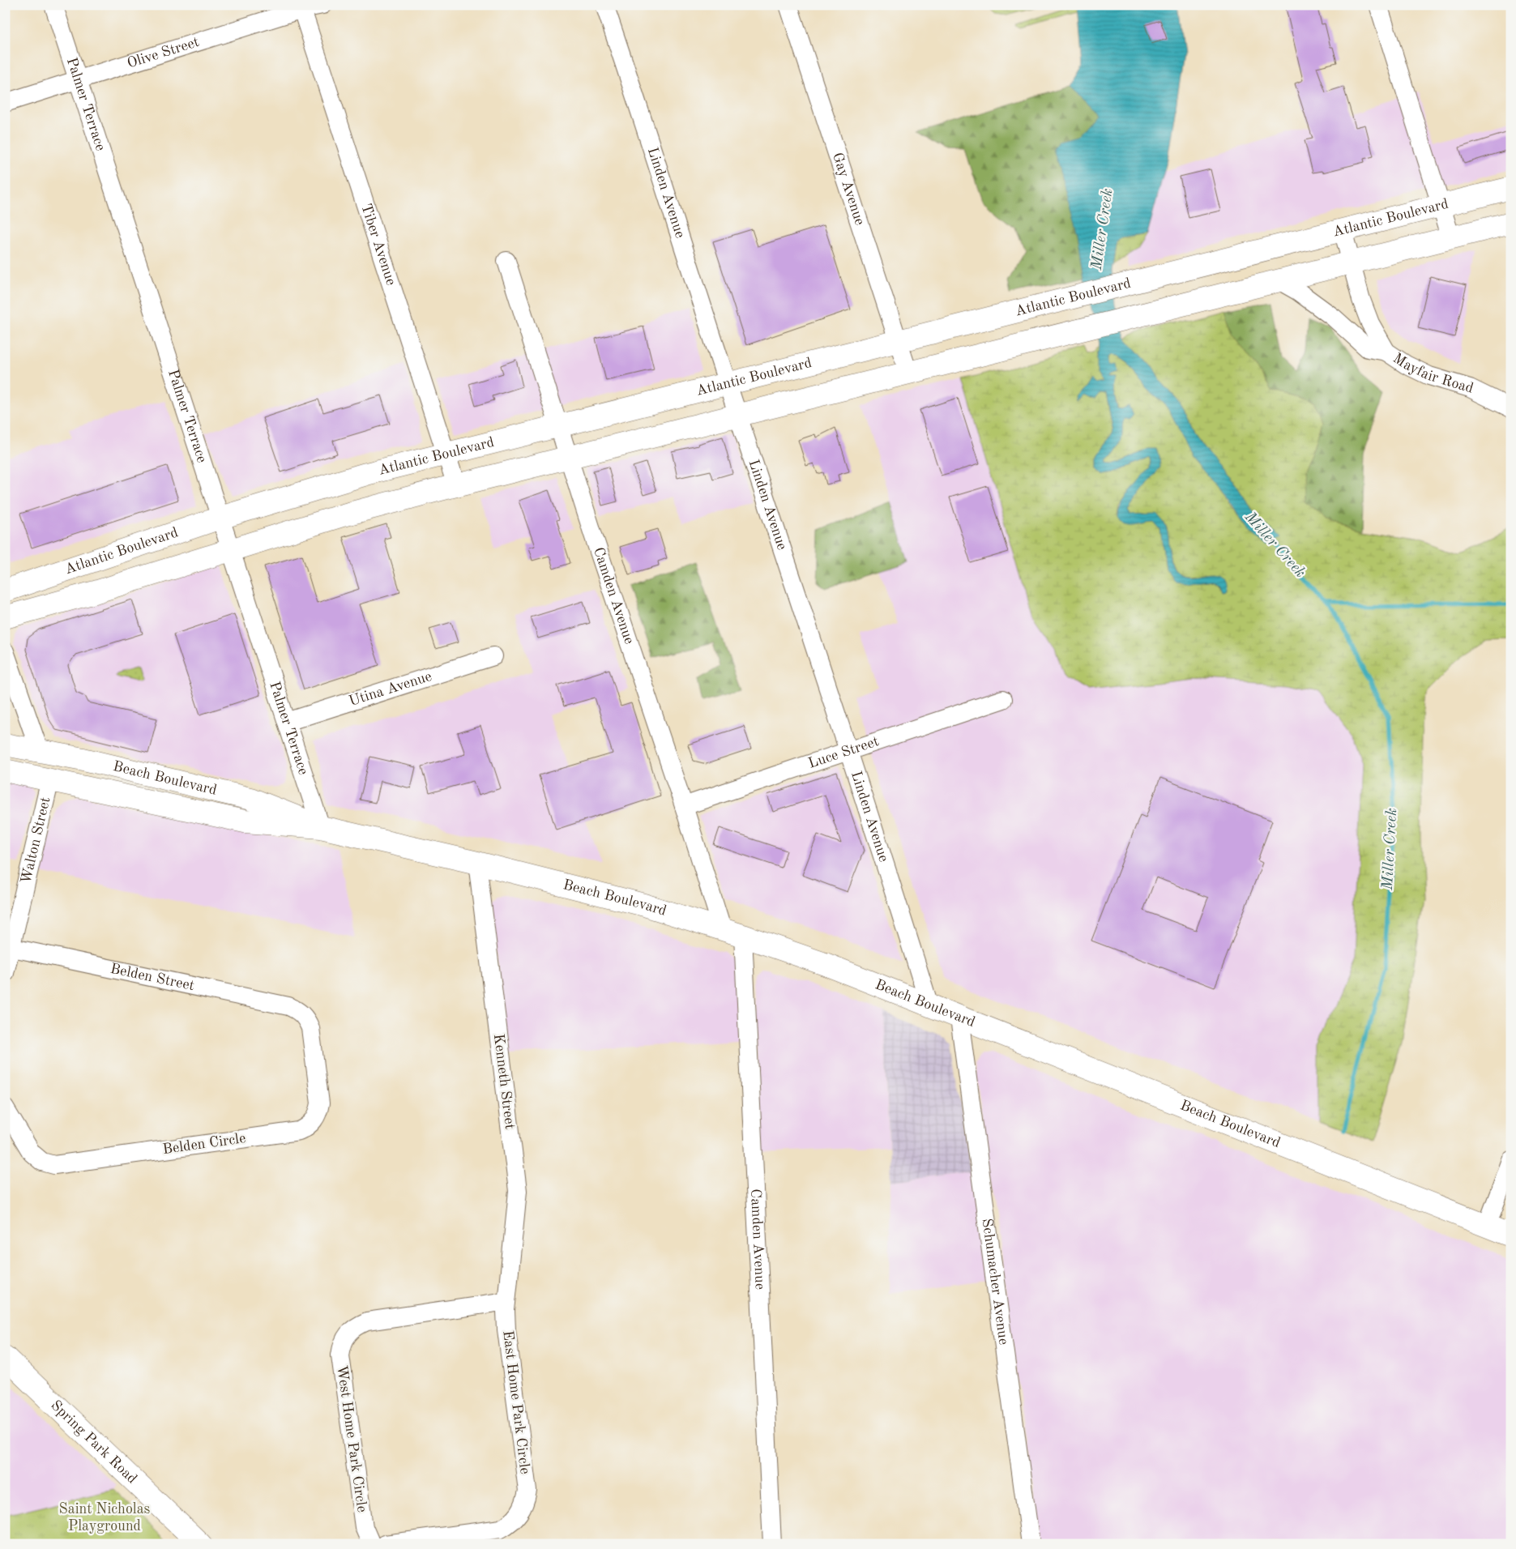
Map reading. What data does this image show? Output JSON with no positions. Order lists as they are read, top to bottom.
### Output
{
  "streets": {
    "main road": ["Atlantic Boulevard", "Beach Boulevard", "Spring Park Road"],
    "street": [
      "Olive Street",
      "Palmer Terrace",
      "Gay Avenue",
      "Linden Avenue",
      "Tiber Avenue",
      "Mayfair Road",
      "Camden Avenue",
      "Utina Avenue",
      "Luce Street",
      "Walton Street",
      "Belden Street",
      "Kenneth Street",
      "Belden Circle",
      "Schumacher Avenue",
      "East Home Park Circle",
      "West Home Park Circle"
    ]
  },
  "crossings": [
    ["Olive Street", "Palmer Terrace"],
    ["Olive Street", "Tiber Avenue"],
    ["Palmer Terrace", "Atlantic Boulevard"],
    ["Palmer Terrace", "Utina Avenue"],
    ["Palmer Terrace", "Beach Boulevard"],
    ["Gay Avenue", "Atlantic Boulevard"],
    ["Linden Avenue", "Atlantic Boulevard"],
    ["Linden Avenue", "Luce Street"],
    ["Linden Avenue", "Beach Boulevard"],
    ["Atlantic Boulevard", "Tiber Avenue"],
    ["Atlantic Boulevard", "Mayfair Road"],
    ["Atlantic Boulevard", "Camden Avenue"],
    ["Camden Avenue", "Luce Street"],
    ["Camden Avenue", "Beach Boulevard"],
    ["Beach Boulevard", "Walton Street"],
    ["Beach Boulevard", "Kenneth Street"],
    ["Beach Boulevard", "Schumacher Avenue"],
    ["Walton Street", "Belden Street"],
    ["Belden Street", "Belden Circle"],
    ["Kenneth Street", "East Home Park Circle"],
    ["Kenneth Street", "West Home Park Circle"],
    ["East Home Park Circle", "West Home Park Circle"]
  ],
  "water": ["Miller Creek"],
  "parks": ["Saint Nicholas Playground"]
}
